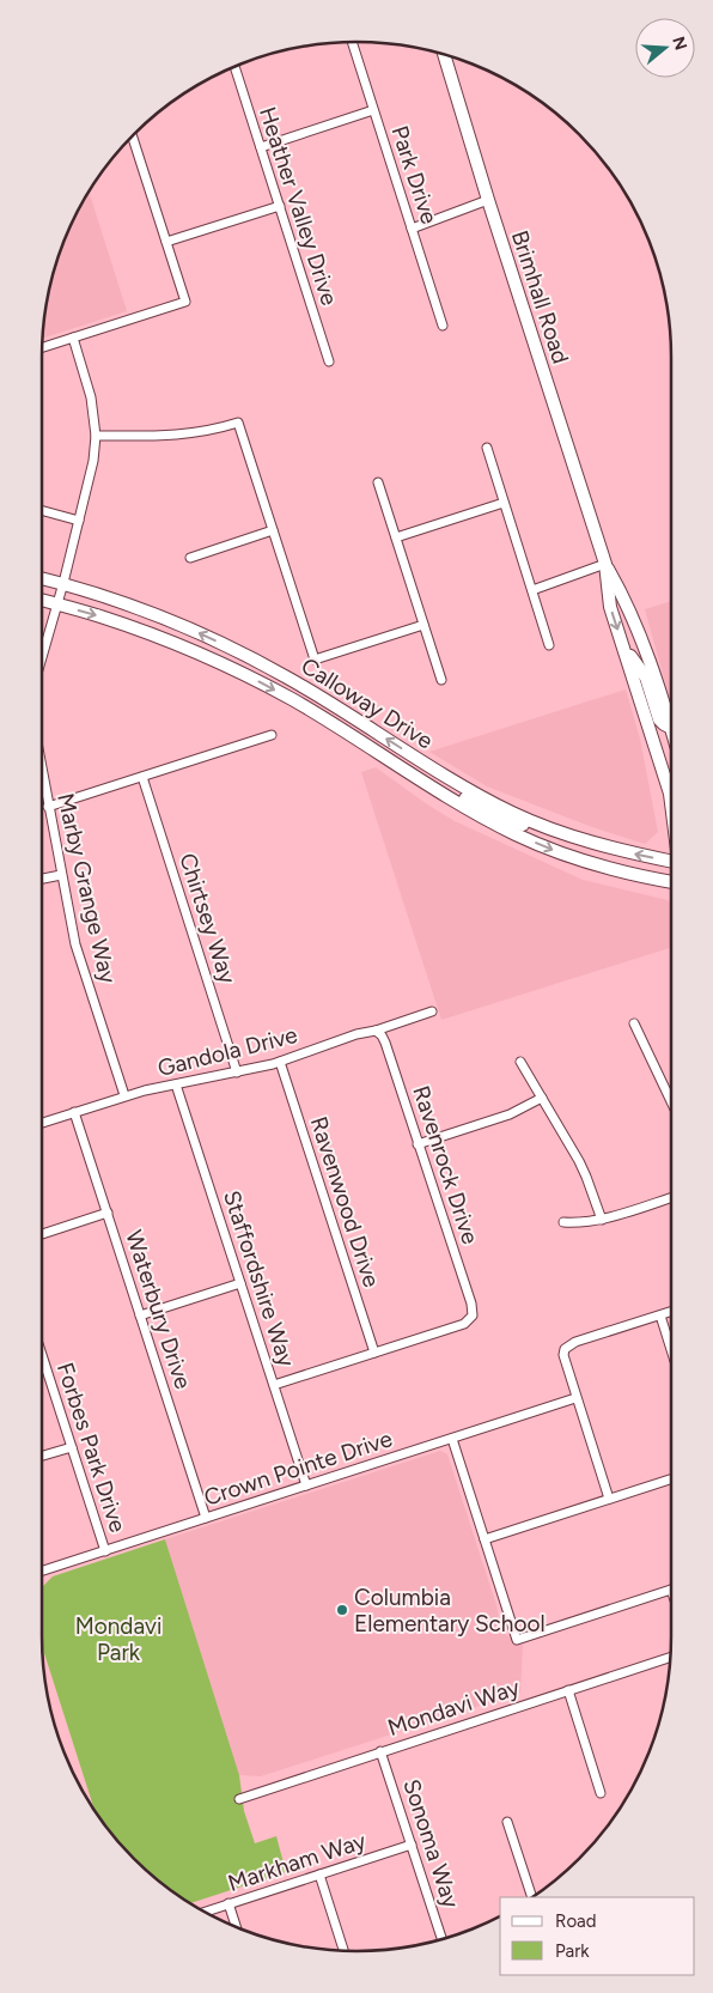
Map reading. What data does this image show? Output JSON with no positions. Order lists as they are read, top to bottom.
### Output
{
  "streets": {
    "main road": ["Brimhall Road", "Calloway Drive"],
    "street": [
      "Park Drive",
      "Heather Valley Drive",
      "Marby Grange Way",
      "Chirtsey Way",
      "Gandola Drive",
      "Ravenrock Drive",
      "Ravenwood Drive",
      "Staffordshire Way",
      "Waterbury Drive",
      "Forbes Park Drive",
      "Crown Pointe Drive",
      "Mondavi Way",
      "Sonoma Way",
      "Markham Way"
    ]
  },
  "crossings": [
    ["Calloway Drive", "Marby Grange Way"],
    ["Marby Grange Way", "Gandola Drive"],
    ["Chirtsey Way", "Gandola Drive"],
    ["Gandola Drive", "Ravenrock Drive"],
    ["Gandola Drive", "Ravenwood Drive"],
    ["Gandola Drive", "Staffordshire Way"],
    ["Gandola Drive", "Waterbury Drive"],
    ["Ravenrock Drive", "Ravenwood Drive"],
    ["Staffordshire Way", "Crown Pointe Drive"],
    ["Waterbury Drive", "Crown Pointe Drive"],
    ["Forbes Park Drive", "Crown Pointe Drive"],
    ["Mondavi Way", "Sonoma Way"],
    ["Sonoma Way", "Markham Way"]
  ],
  "parks": ["Mondavi Park"],
  "places": ["Columbia Elementary School"],
  "legend": ["Road", "Park"],
  "north": "right"
}
